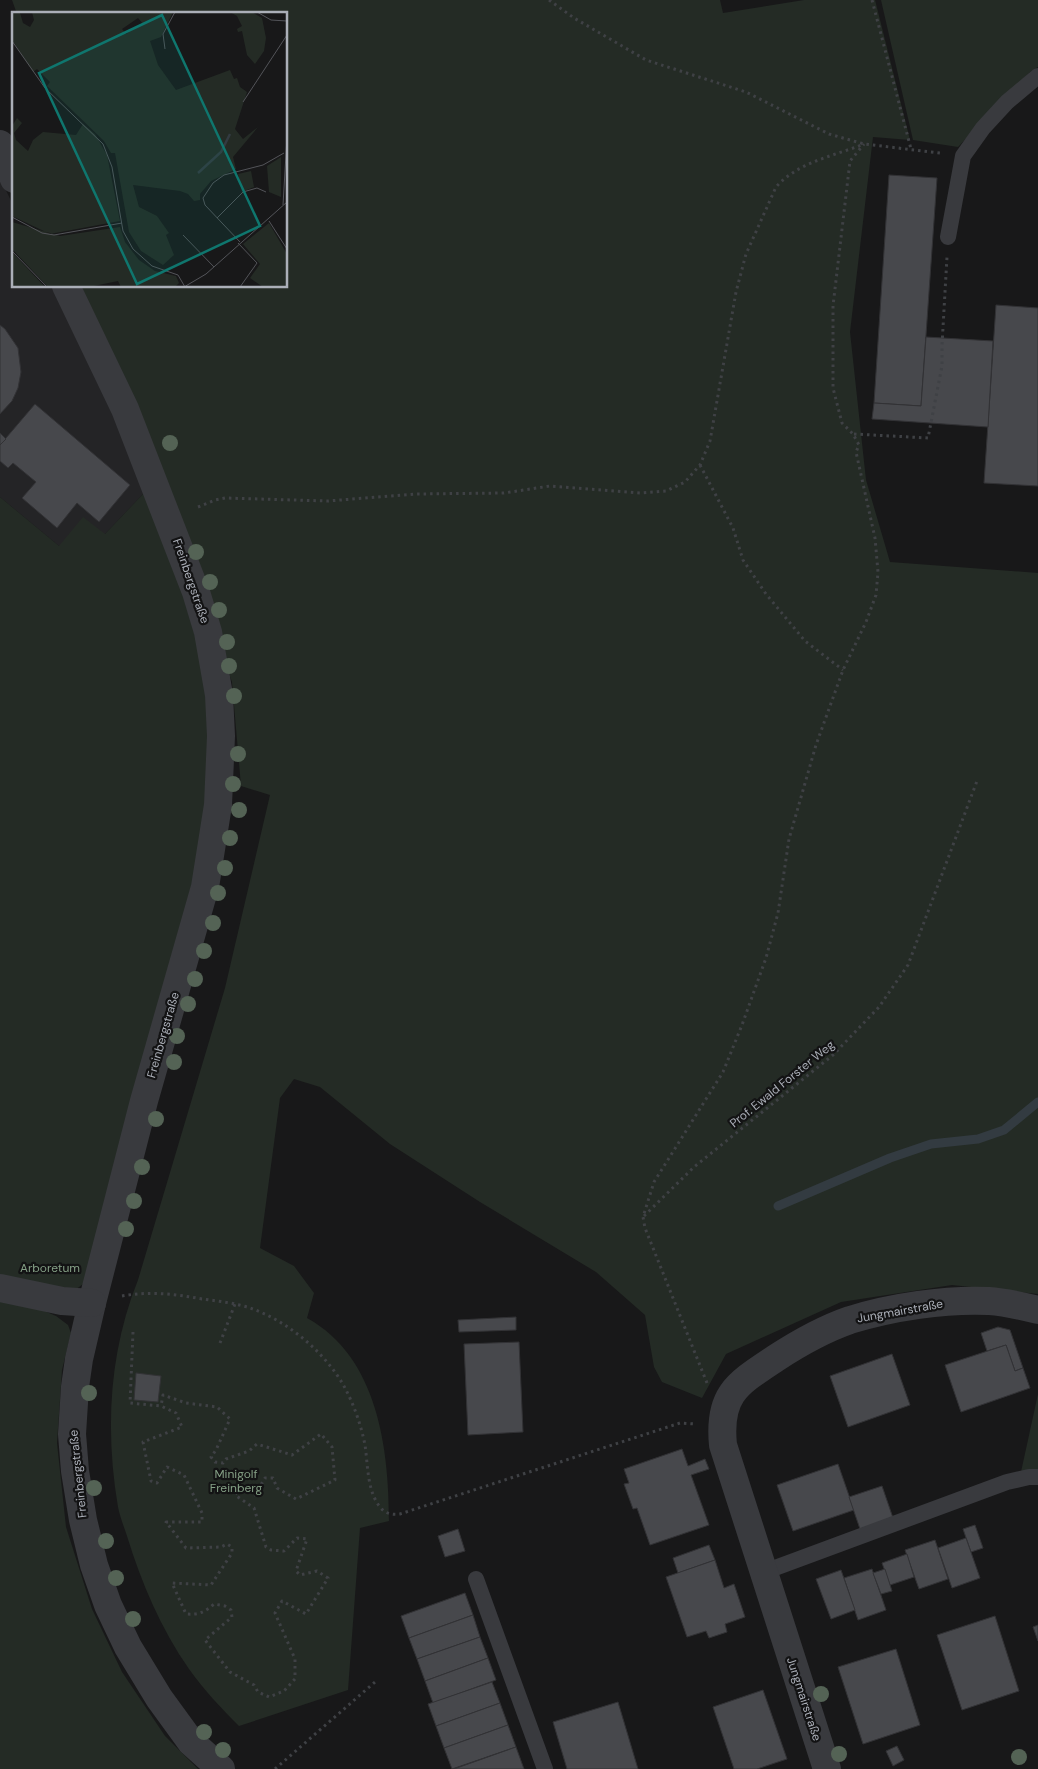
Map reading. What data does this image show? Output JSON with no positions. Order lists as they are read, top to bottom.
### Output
{
  "streets": {
    "street": ["Freinbergstraße", "Jungmairstraße"],
    "path": ["Prof. Ewald Forster Weg"]
  },
  "parks": ["Arboretum", "Minigolf Freinberg"]
}
